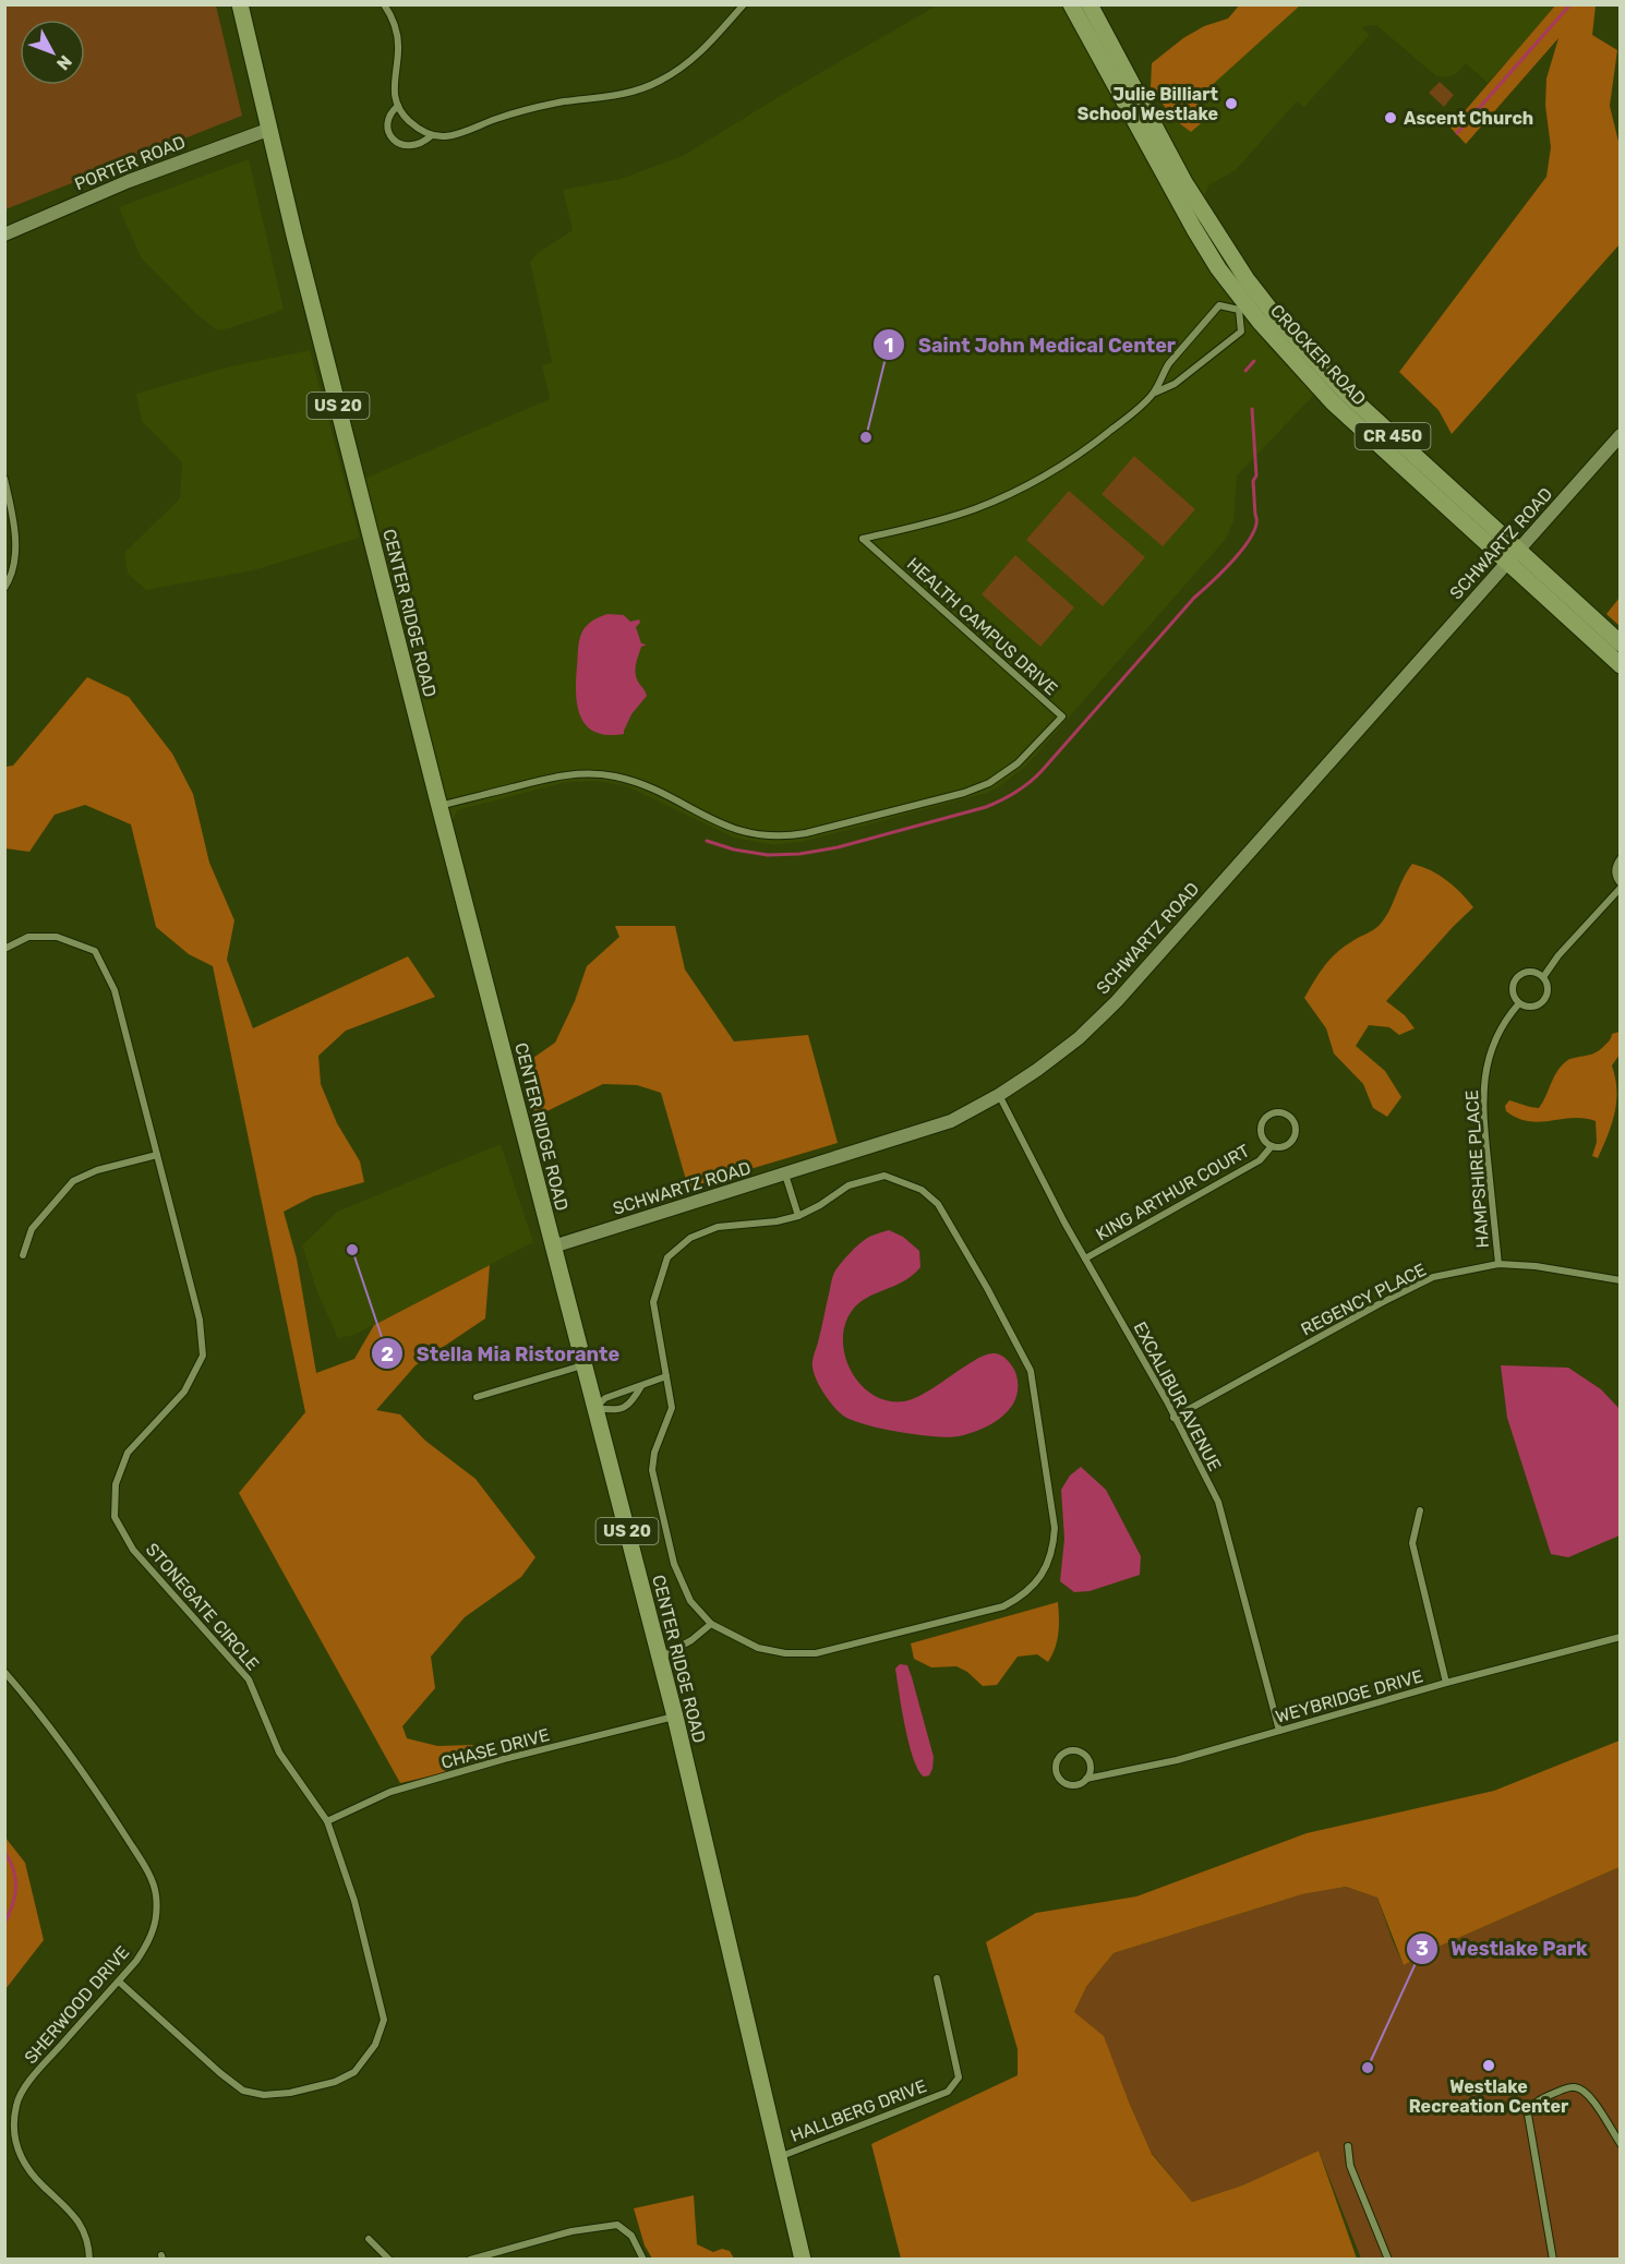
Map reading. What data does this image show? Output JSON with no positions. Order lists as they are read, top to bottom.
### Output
{
  "streets": {
    "main road": [
      "CROCKER ROAD",
      "US 20",
      "CR 450",
      "CENTER RIDGE ROAD"
    ],
    "street": [
      "PORTER ROAD",
      "SCHWARTZ ROAD",
      "HEALTH CAMPUS DRIVE",
      "HAMPSHIRE PLACE",
      "KING ARTHUR COURT",
      "REGENCY PLACE",
      "EXCALIBUR AVENUE",
      "STONEGATE CIRCLE",
      "WEYBRIDGE DRIVE",
      "CHASE DRIVE",
      "SHERWOOD DRIVE",
      "HALLBERG DRIVE"
    ]
  },
  "crossings": [
    ["PORTER ROAD", "CENTER RIDGE ROAD"],
    ["CROCKER ROAD", "SCHWARTZ ROAD"],
    ["CROCKER ROAD", "HEALTH CAMPUS DRIVE"],
    ["SCHWARTZ ROAD", "CENTER RIDGE ROAD"],
    ["SCHWARTZ ROAD", "EXCALIBUR AVENUE"],
    ["CENTER RIDGE ROAD", "HEALTH CAMPUS DRIVE"],
    ["CENTER RIDGE ROAD", "CHASE DRIVE"],
    ["CENTER RIDGE ROAD", "HALLBERG DRIVE"],
    ["HAMPSHIRE PLACE", "REGENCY PLACE"],
    ["KING ARTHUR COURT", "EXCALIBUR AVENUE"],
    ["REGENCY PLACE", "EXCALIBUR AVENUE"],
    ["EXCALIBUR AVENUE", "WEYBRIDGE DRIVE"],
    ["STONEGATE CIRCLE", "CHASE DRIVE"],
    ["STONEGATE CIRCLE", "SHERWOOD DRIVE"]
  ],
  "places": [
    "Julie Billiart School Westlake",
    "Ascent Church",
    "Saint John Medical Center",
    "Stella Mia Ristorante",
    "Westlake Recreation Center",
    "Westlake Park"
  ],
  "north": "bottom right"
}
